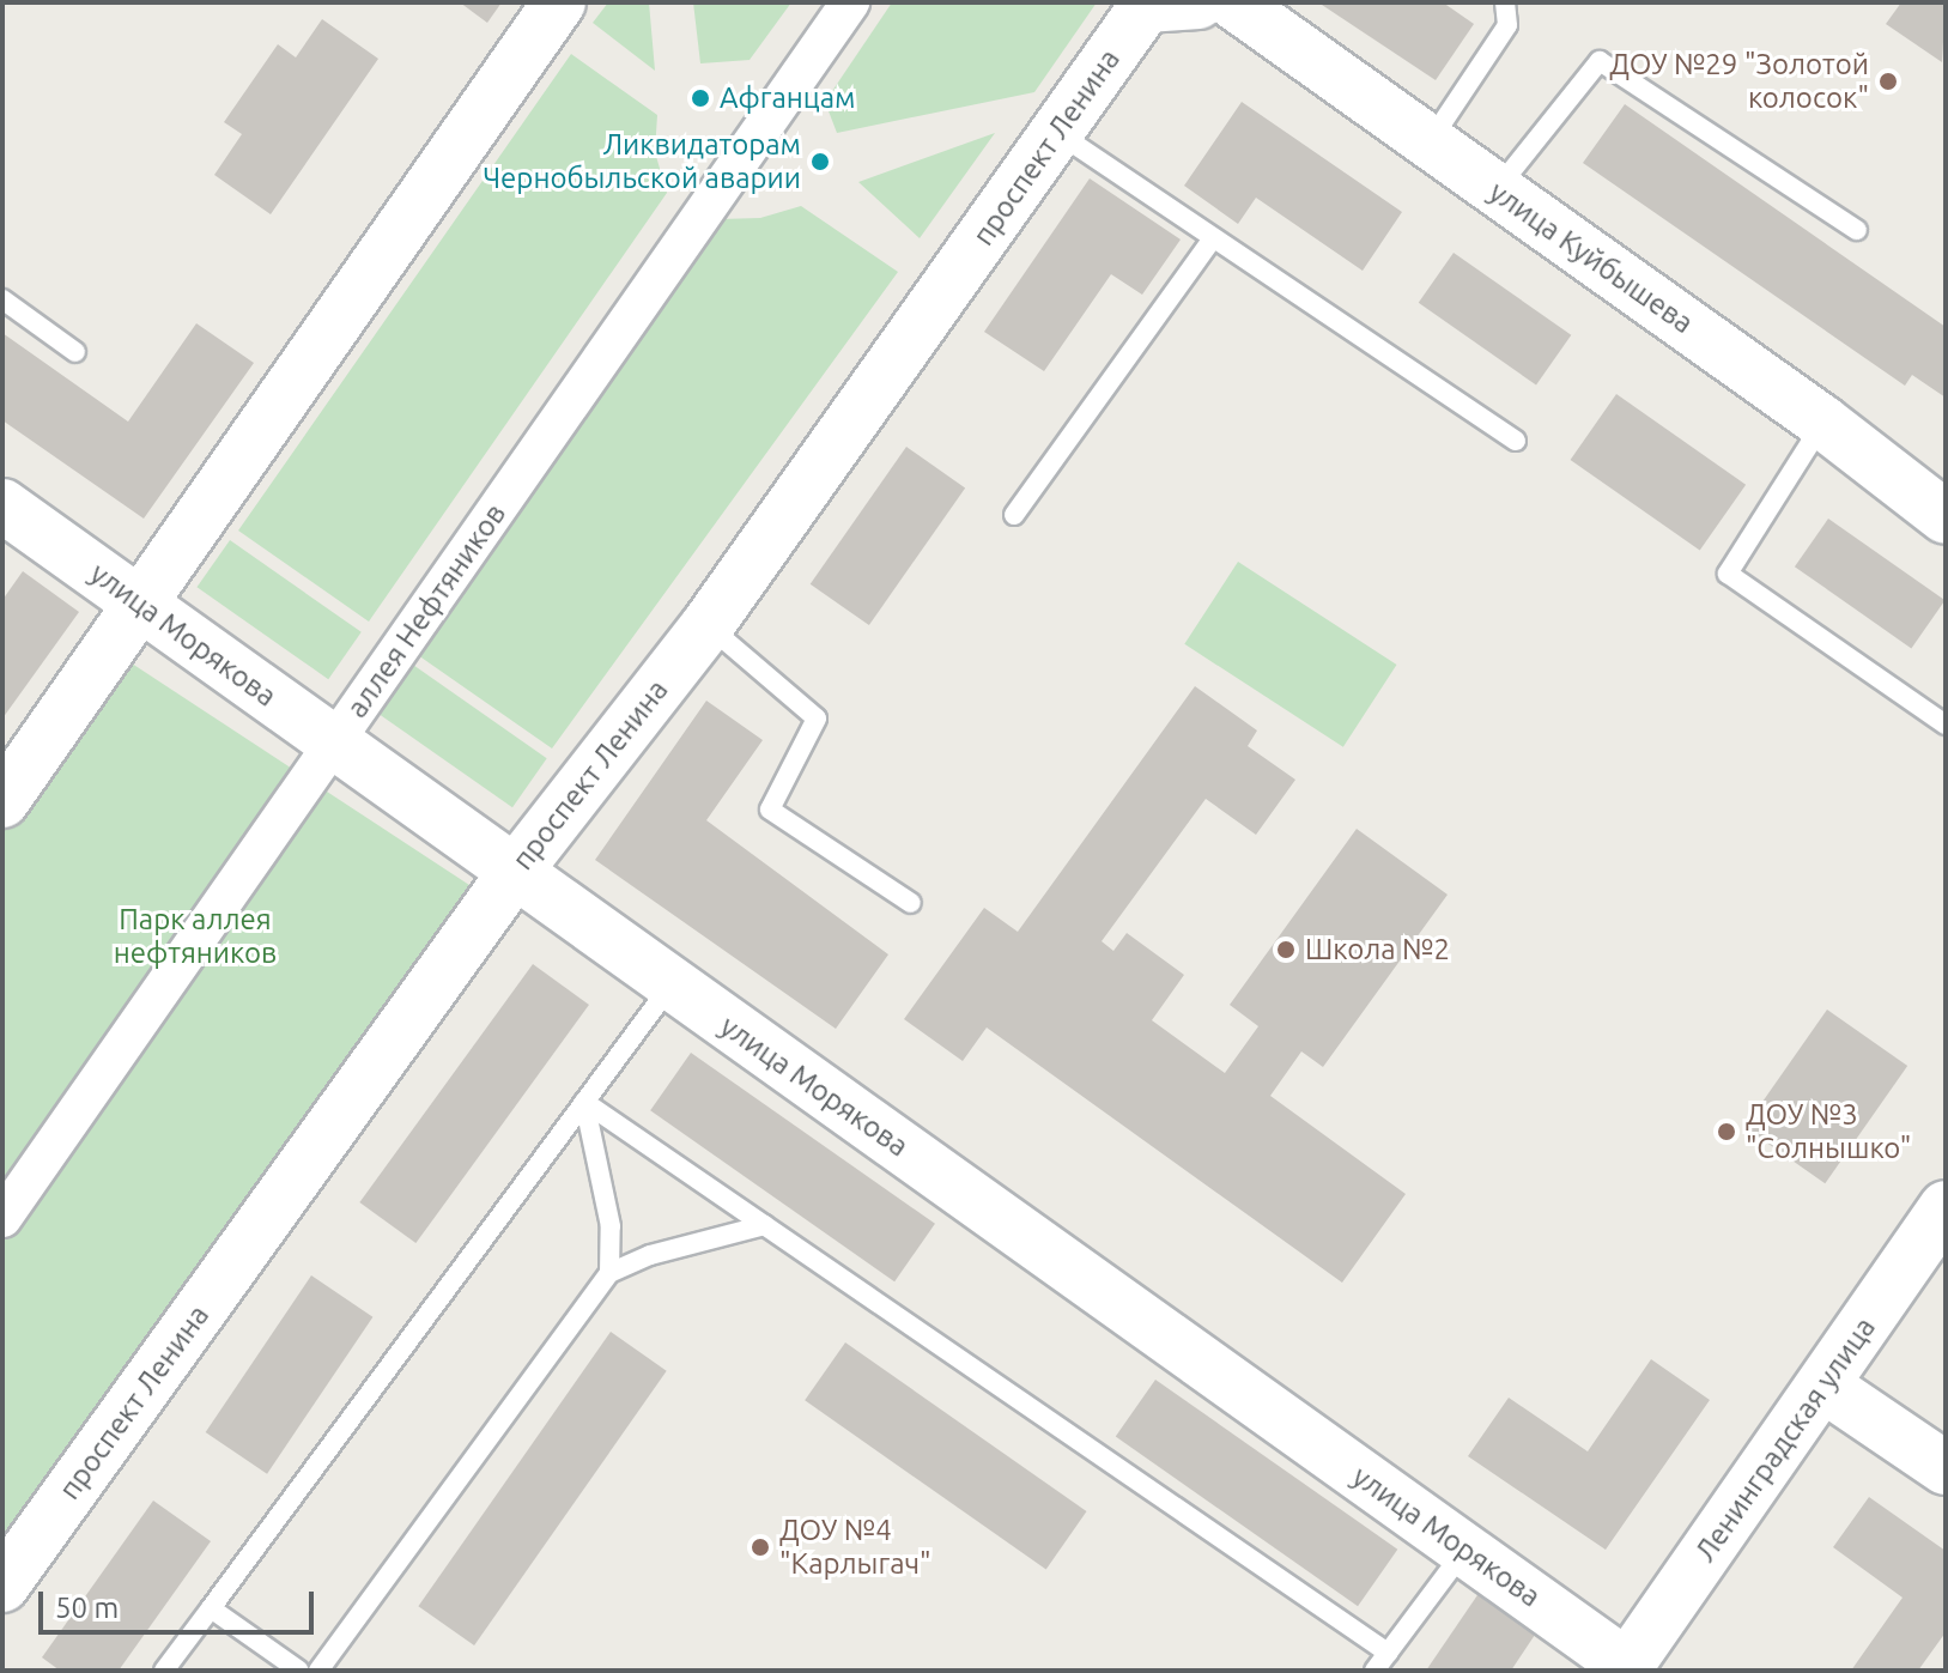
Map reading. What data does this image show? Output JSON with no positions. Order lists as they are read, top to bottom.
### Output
{
  "streets": {
    "main road": [
      "проспект Ленина",
      "улица Куйбышева",
      "улица Морякова",
      "Ленинградская улица"
    ],
    "street": ["аллея Нефтяников"]
  },
  "crossings": [
    ["проспект Ленина", "улица Морякова"],
    ["аллея Нефтяников", "улица Морякова"],
    ["улица Морякова", "Ленинградская улица"]
  ],
  "parks": ["Парк аллея нефтяников"],
  "places": [
    "ДОУ №29 \"Золотой колосок\"",
    "Афганцам",
    "Ликвидаторам Чернобыльской аварии",
    "Школа №2",
    "ДОУ №3 \"Солнышко\"",
    "ДОУ №4 \"Карлыгач\""
  ],
  "scale_bar": "50 m"
}
